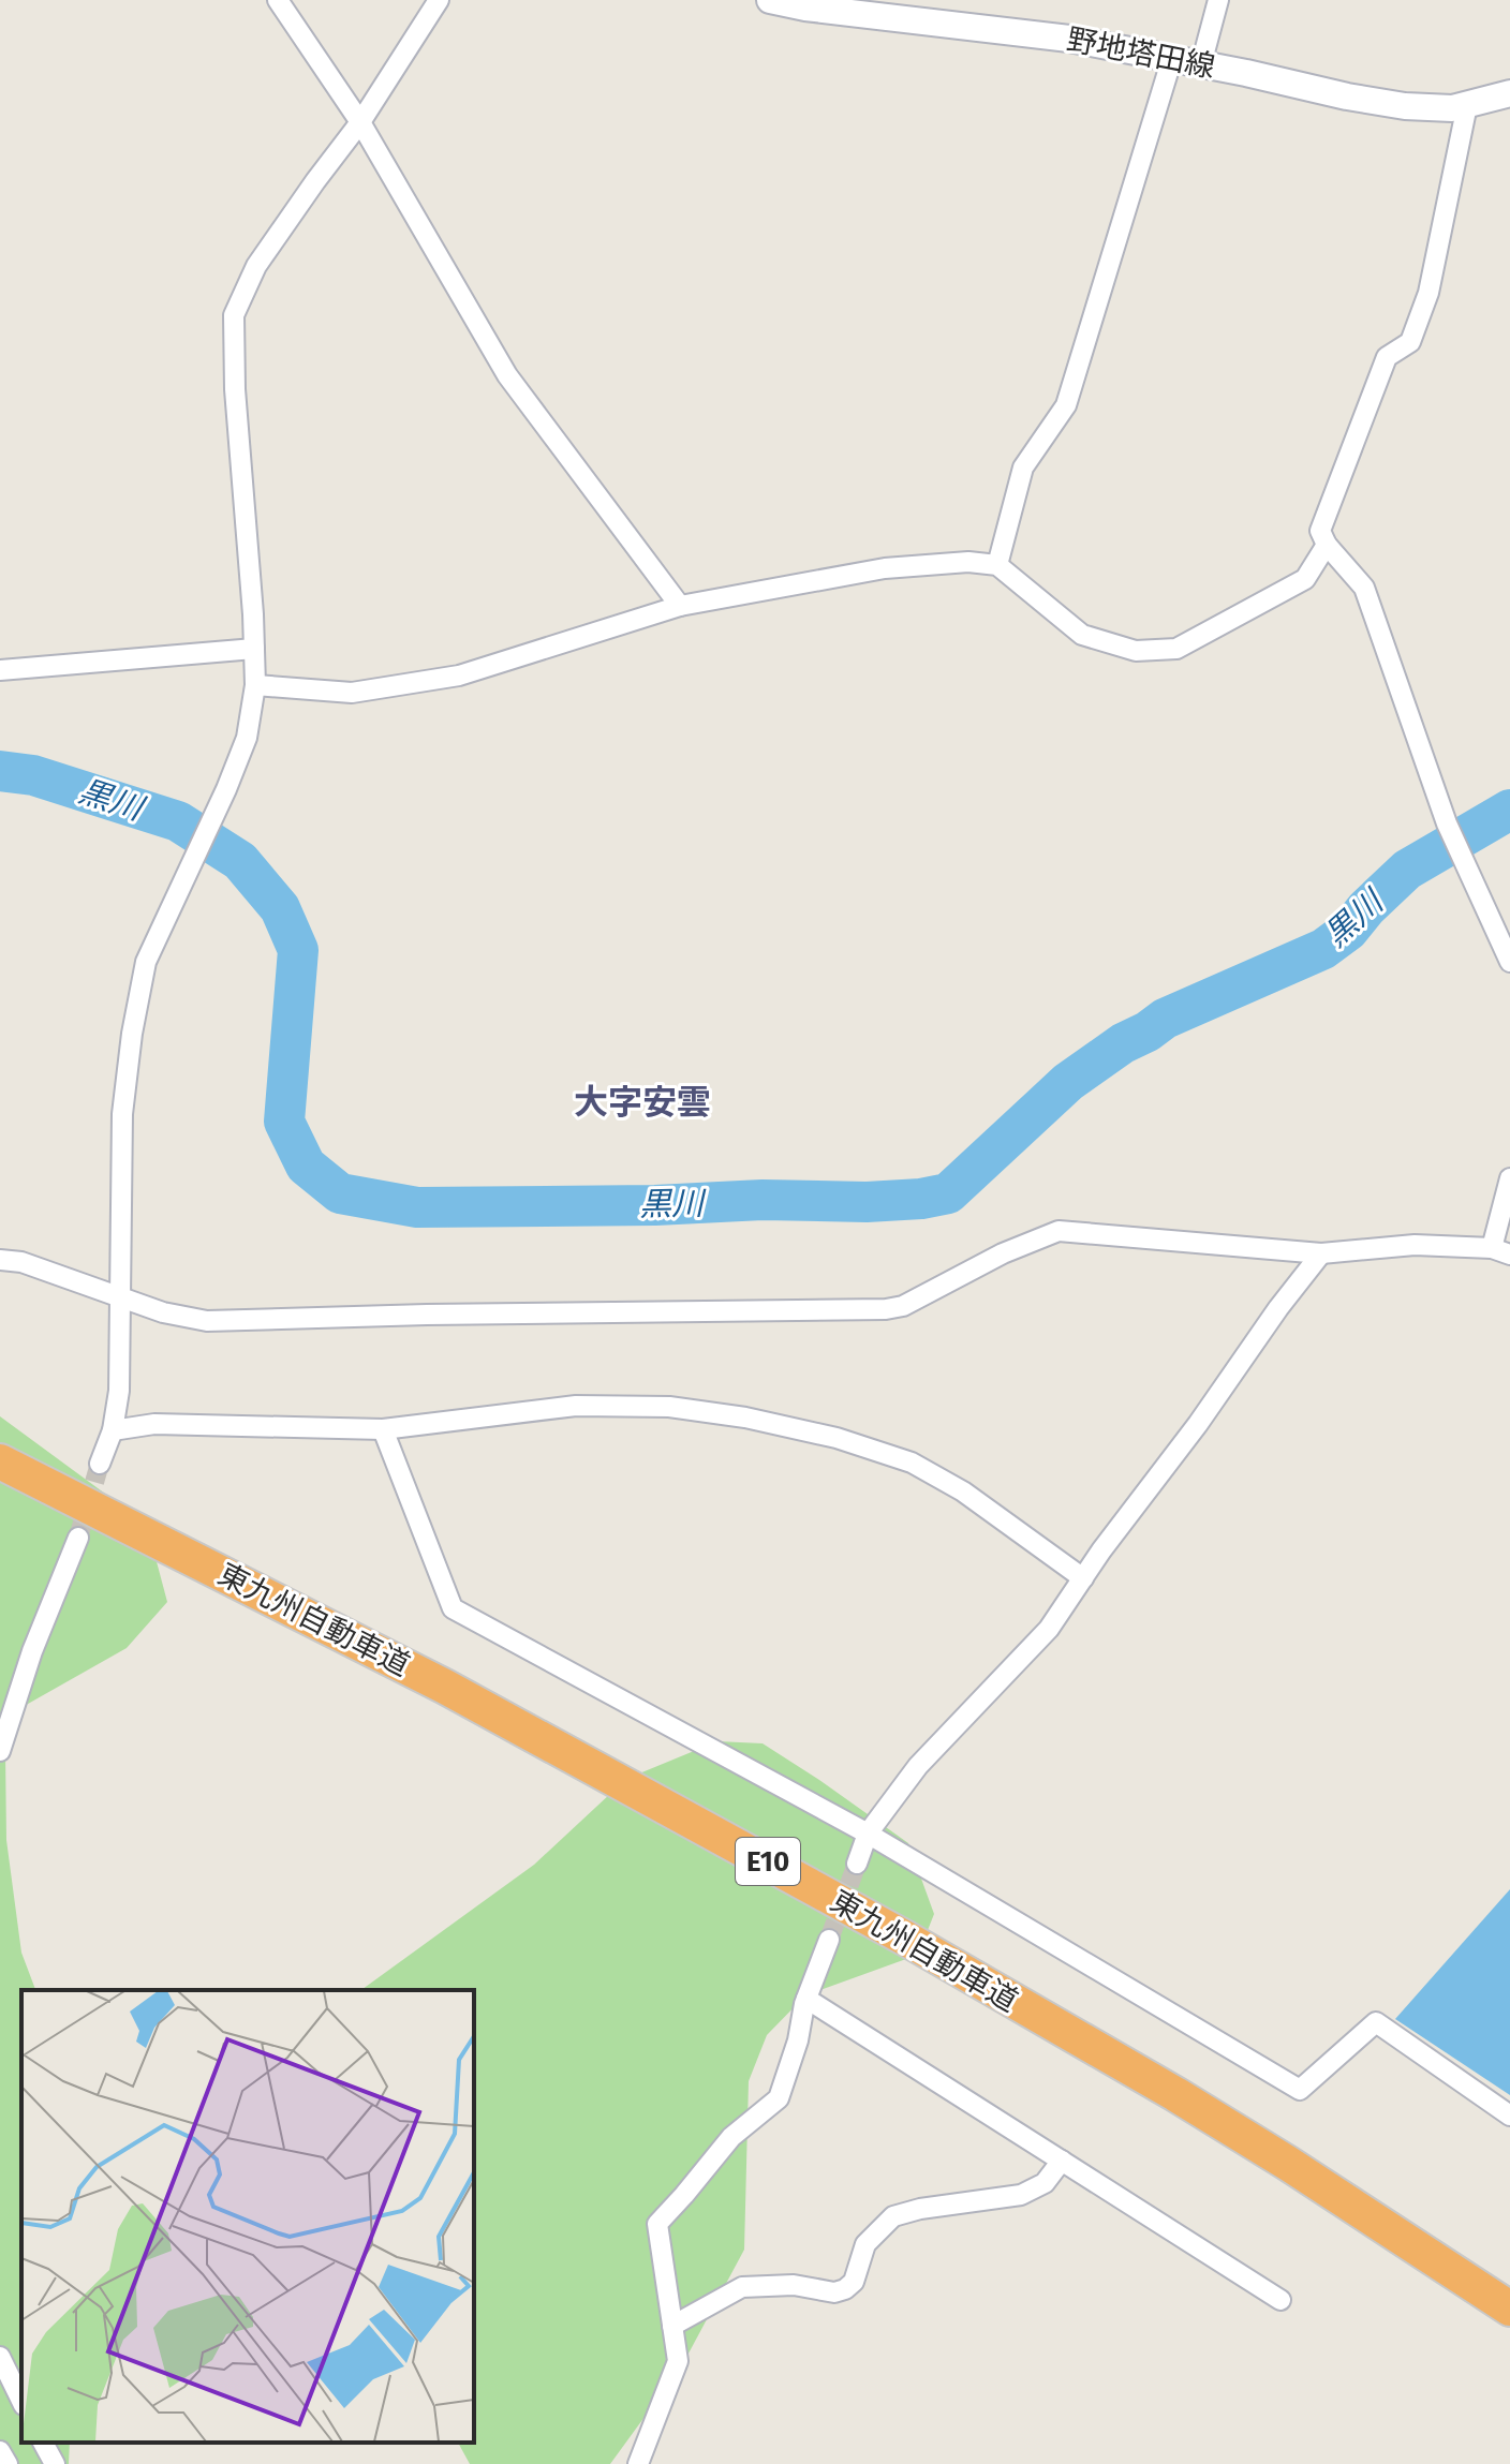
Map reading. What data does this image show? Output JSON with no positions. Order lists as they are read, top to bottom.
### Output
{
  "streets": {
    "highway": ["東九州自動車道", "E10"],
    "main road": ["野地塔田線"]
  },
  "districts": ["大字安雲"],
  "water": ["黒川"]
}
